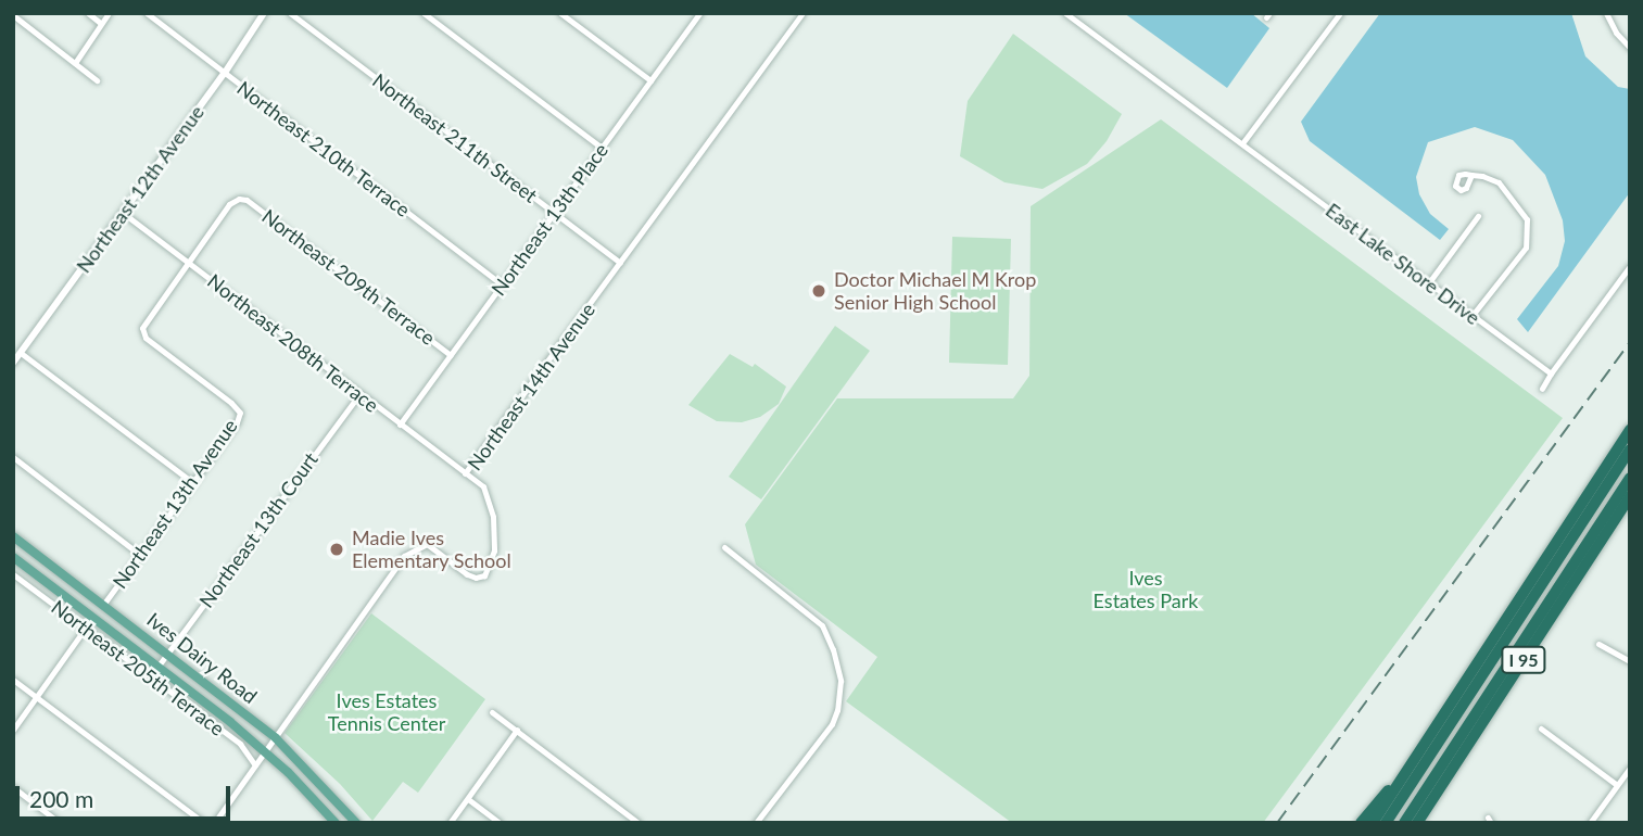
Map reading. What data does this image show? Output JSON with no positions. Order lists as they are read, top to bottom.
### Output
{
  "streets": {
    "highway": ["I 95"],
    "main road": ["Ives Dairy Road"],
    "street": [
      "Northeast 211th Street",
      "Northeast 210th Terrace",
      "Northeast 12th Avenue",
      "Northeast 13th Place",
      "East Lake Shore Drive",
      "Northeast 209th Terrace",
      "Northeast 208th Terrace",
      "Northeast 14th Avenue",
      "Northeast 13th Avenue",
      "Northeast 13th Court",
      "Northeast 205th Terrace"
    ]
  },
  "crossings": [
    ["Northeast 211th Street", "Northeast 13th Place"],
    ["Northeast 211th Street", "Northeast 14th Avenue"],
    ["Northeast 210th Terrace", "Northeast 12th Avenue"],
    ["Northeast 210th Terrace", "Northeast 13th Place"],
    ["Northeast 12th Avenue", "Northeast 208th Terrace"],
    ["Northeast 13th Place", "Northeast 209th Terrace"],
    ["Northeast 13th Place", "Northeast 208th Terrace"],
    ["Northeast 209th Terrace", "Northeast 208th Terrace"],
    ["Northeast 209th Terrace", "Northeast 13th Avenue"],
    ["Northeast 208th Terrace", "Northeast 14th Avenue"],
    ["Northeast 208th Terrace", "Northeast 13th Avenue"],
    ["Northeast 208th Terrace", "Northeast 13th Court"],
    ["Northeast 14th Avenue", "Ives Dairy Road"],
    ["Northeast 14th Avenue", "Northeast 205th Terrace"],
    ["Northeast 13th Avenue", "Ives Dairy Road"],
    ["Northeast 13th Court", "Ives Dairy Road"]
  ],
  "parks": ["Ives Estates Park", "Ives Estates Tennis Center"],
  "places": ["Doctor Michael M Krop Senior High School", "Madie Ives Elementary School"],
  "scale_bar": "200 m"
}
